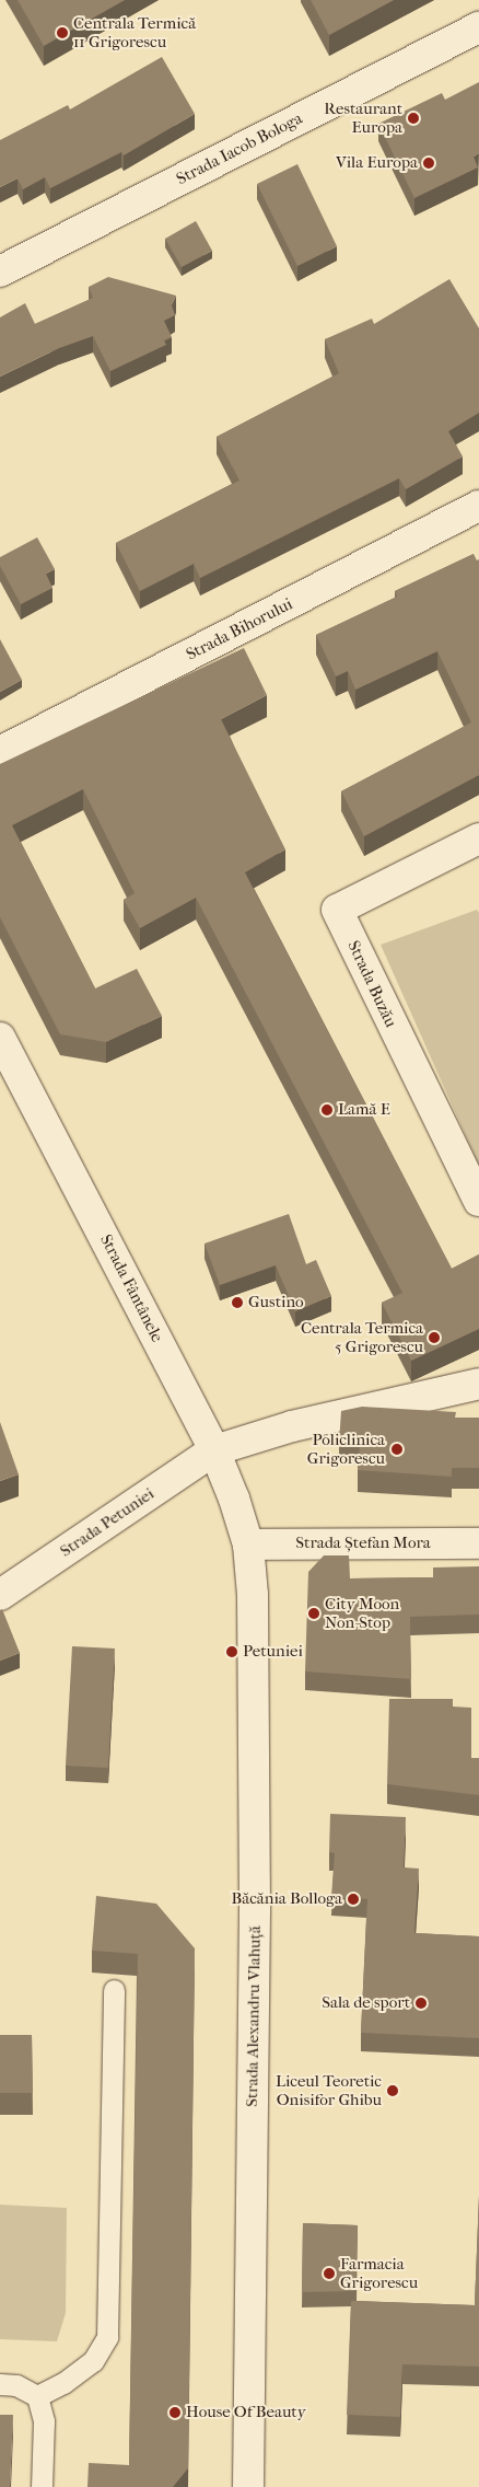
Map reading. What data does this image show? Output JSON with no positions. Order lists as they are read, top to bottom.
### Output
{
  "streets": {
    "street": [
      "Strada Iacob Bologa",
      "Strada Bihorului",
      "Strada Buzău",
      "Strada Fântânele",
      "Strada Petuniei",
      "Strada Ștefan Mora",
      "Strada Alexandru Vlahuță"
    ]
  },
  "crossings": [
    ["Strada Fântânele", "Strada Petuniei"],
    ["Strada Fântânele", "Strada Ștefan Mora"],
    ["Strada Fântânele", "Strada Alexandru Vlahuță"],
    ["Strada Ștefan Mora", "Strada Alexandru Vlahuță"]
  ],
  "places": [
    "Centrala Termică 11 Grigorescu",
    "Restaurant Europa",
    "Vila Europa",
    "Lamă E",
    "Gustino",
    "Centrala Termica 5 Grigorescu",
    "Policlinica Grigorescu",
    "City Moon Non-Stop",
    "Petuniei",
    "Băcănia Bolloga",
    "Sala de sport",
    "Liceul Teoretic Onisifor Ghibu",
    "Farmacia Grigorescu",
    "House Of Beauty"
  ]
}
